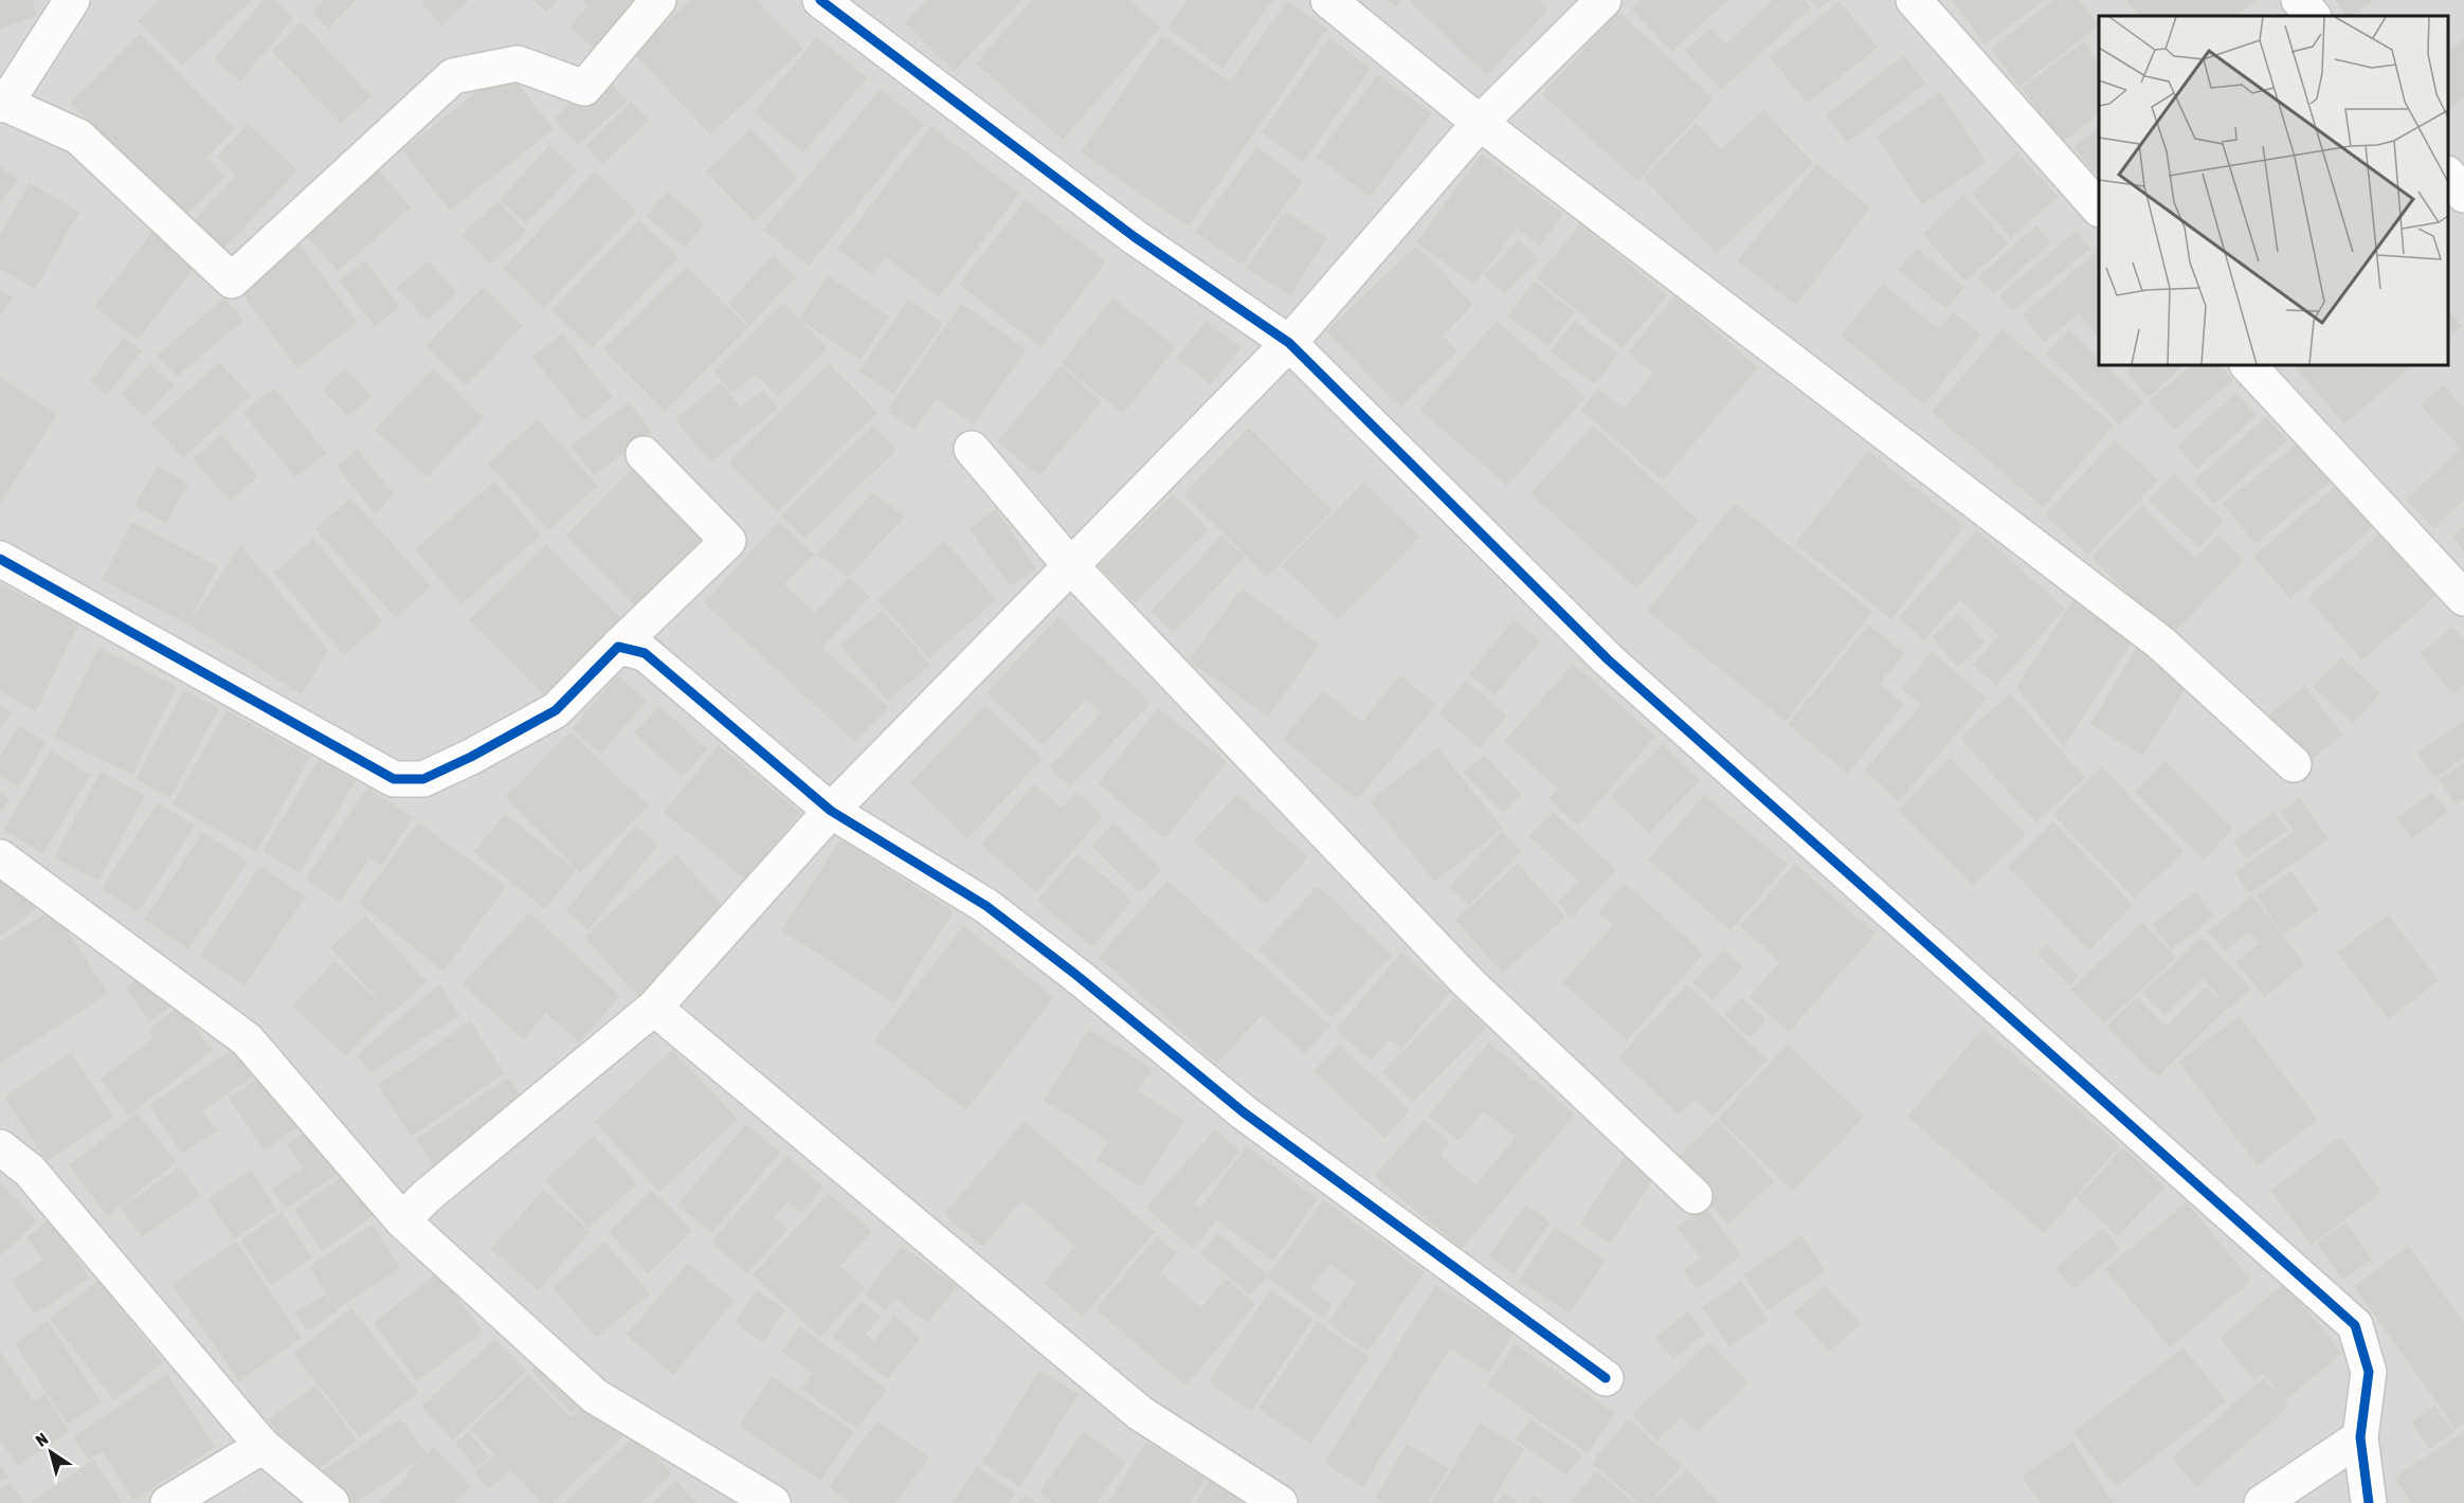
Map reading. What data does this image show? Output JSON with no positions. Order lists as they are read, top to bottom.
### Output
{
  "north": "top left"
}
